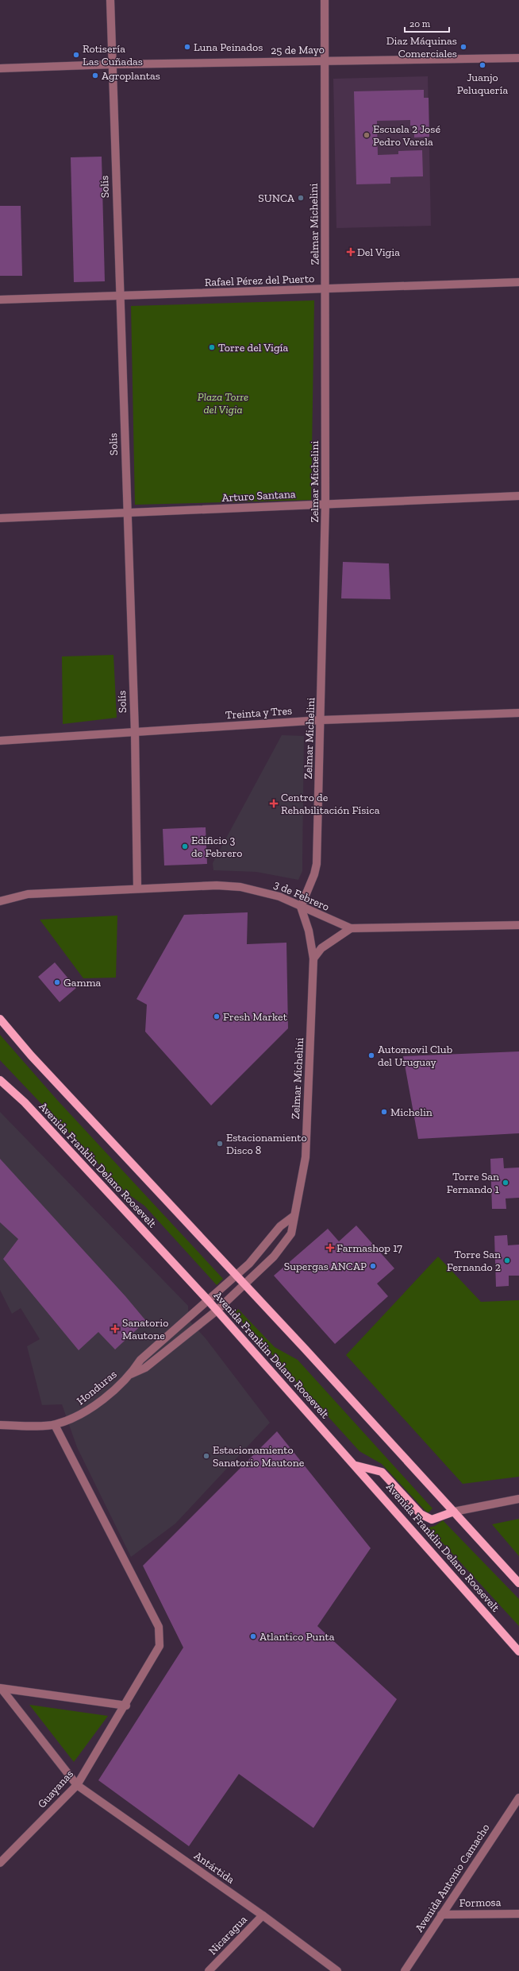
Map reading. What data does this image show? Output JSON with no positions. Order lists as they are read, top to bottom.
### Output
{
  "streets": {
    "main road": ["Avenida Franklin Delano Roosevelt"],
    "street": [
      "25 de Mayo",
      "Solís",
      "Zelmar Michelini",
      "Rafael Pérez del Puerto",
      "Arturo Santana",
      "Treinta y Tres",
      "3 de Febrero",
      "Honduras",
      "Guayanas",
      "Antártida",
      "Avenida Antonio Camacho",
      "Formosa",
      "Nicaragua"
    ]
  },
  "crossings": [
    ["25 de Mayo", "Solís"],
    ["25 de Mayo", "Zelmar Michelini"],
    ["Solís", "Rafael Pérez del Puerto"],
    ["Solís", "Arturo Santana"],
    ["Solís", "Treinta y Tres"],
    ["Solís", "3 de Febrero"],
    ["Zelmar Michelini", "Rafael Pérez del Puerto"],
    ["Zelmar Michelini", "Arturo Santana"],
    ["Zelmar Michelini", "Treinta y Tres"],
    ["Zelmar Michelini", "3 de Febrero"],
    ["Zelmar Michelini", "Honduras"],
    ["Avenida Franklin Delano Roosevelt", "Honduras"],
    ["Honduras", "Guayanas"],
    ["Guayanas", "Antártida"],
    ["Antártida", "Nicaragua"],
    ["Avenida Antonio Camacho", "Formosa"]
  ],
  "parks": ["Plaza Torre del Vigia"],
  "places": {
    "other": [
      "Luna Peinados",
      "Diaz Máquinas Comerciales",
      "Rotisería Las Cuñadas",
      "Juanjo Peluquería",
      "Agroplantas",
      "Escuela 2 José Pedro Varela",
      "SUNCA",
      "Torre del Vigía",
      "Edificio 3 de Febrero",
      "Gamma",
      "Fresh Market",
      "Automovil Club del Uruguay",
      "Michelin",
      "Estacionamiento Disco 8",
      "Torre San Fernando 1",
      "Torre San Fernando 2",
      "Supergas ANCAP",
      "Estacionamiento Sanatorio Mautone",
      "Atlantico Punta"
    ],
    "health": [
      "Del Vigia",
      "Centro de Rehabilitación Física",
      "Farmashop 17",
      "Sanatorio Mautone"
    ]
  },
  "scale_bar": "20 m"
}
